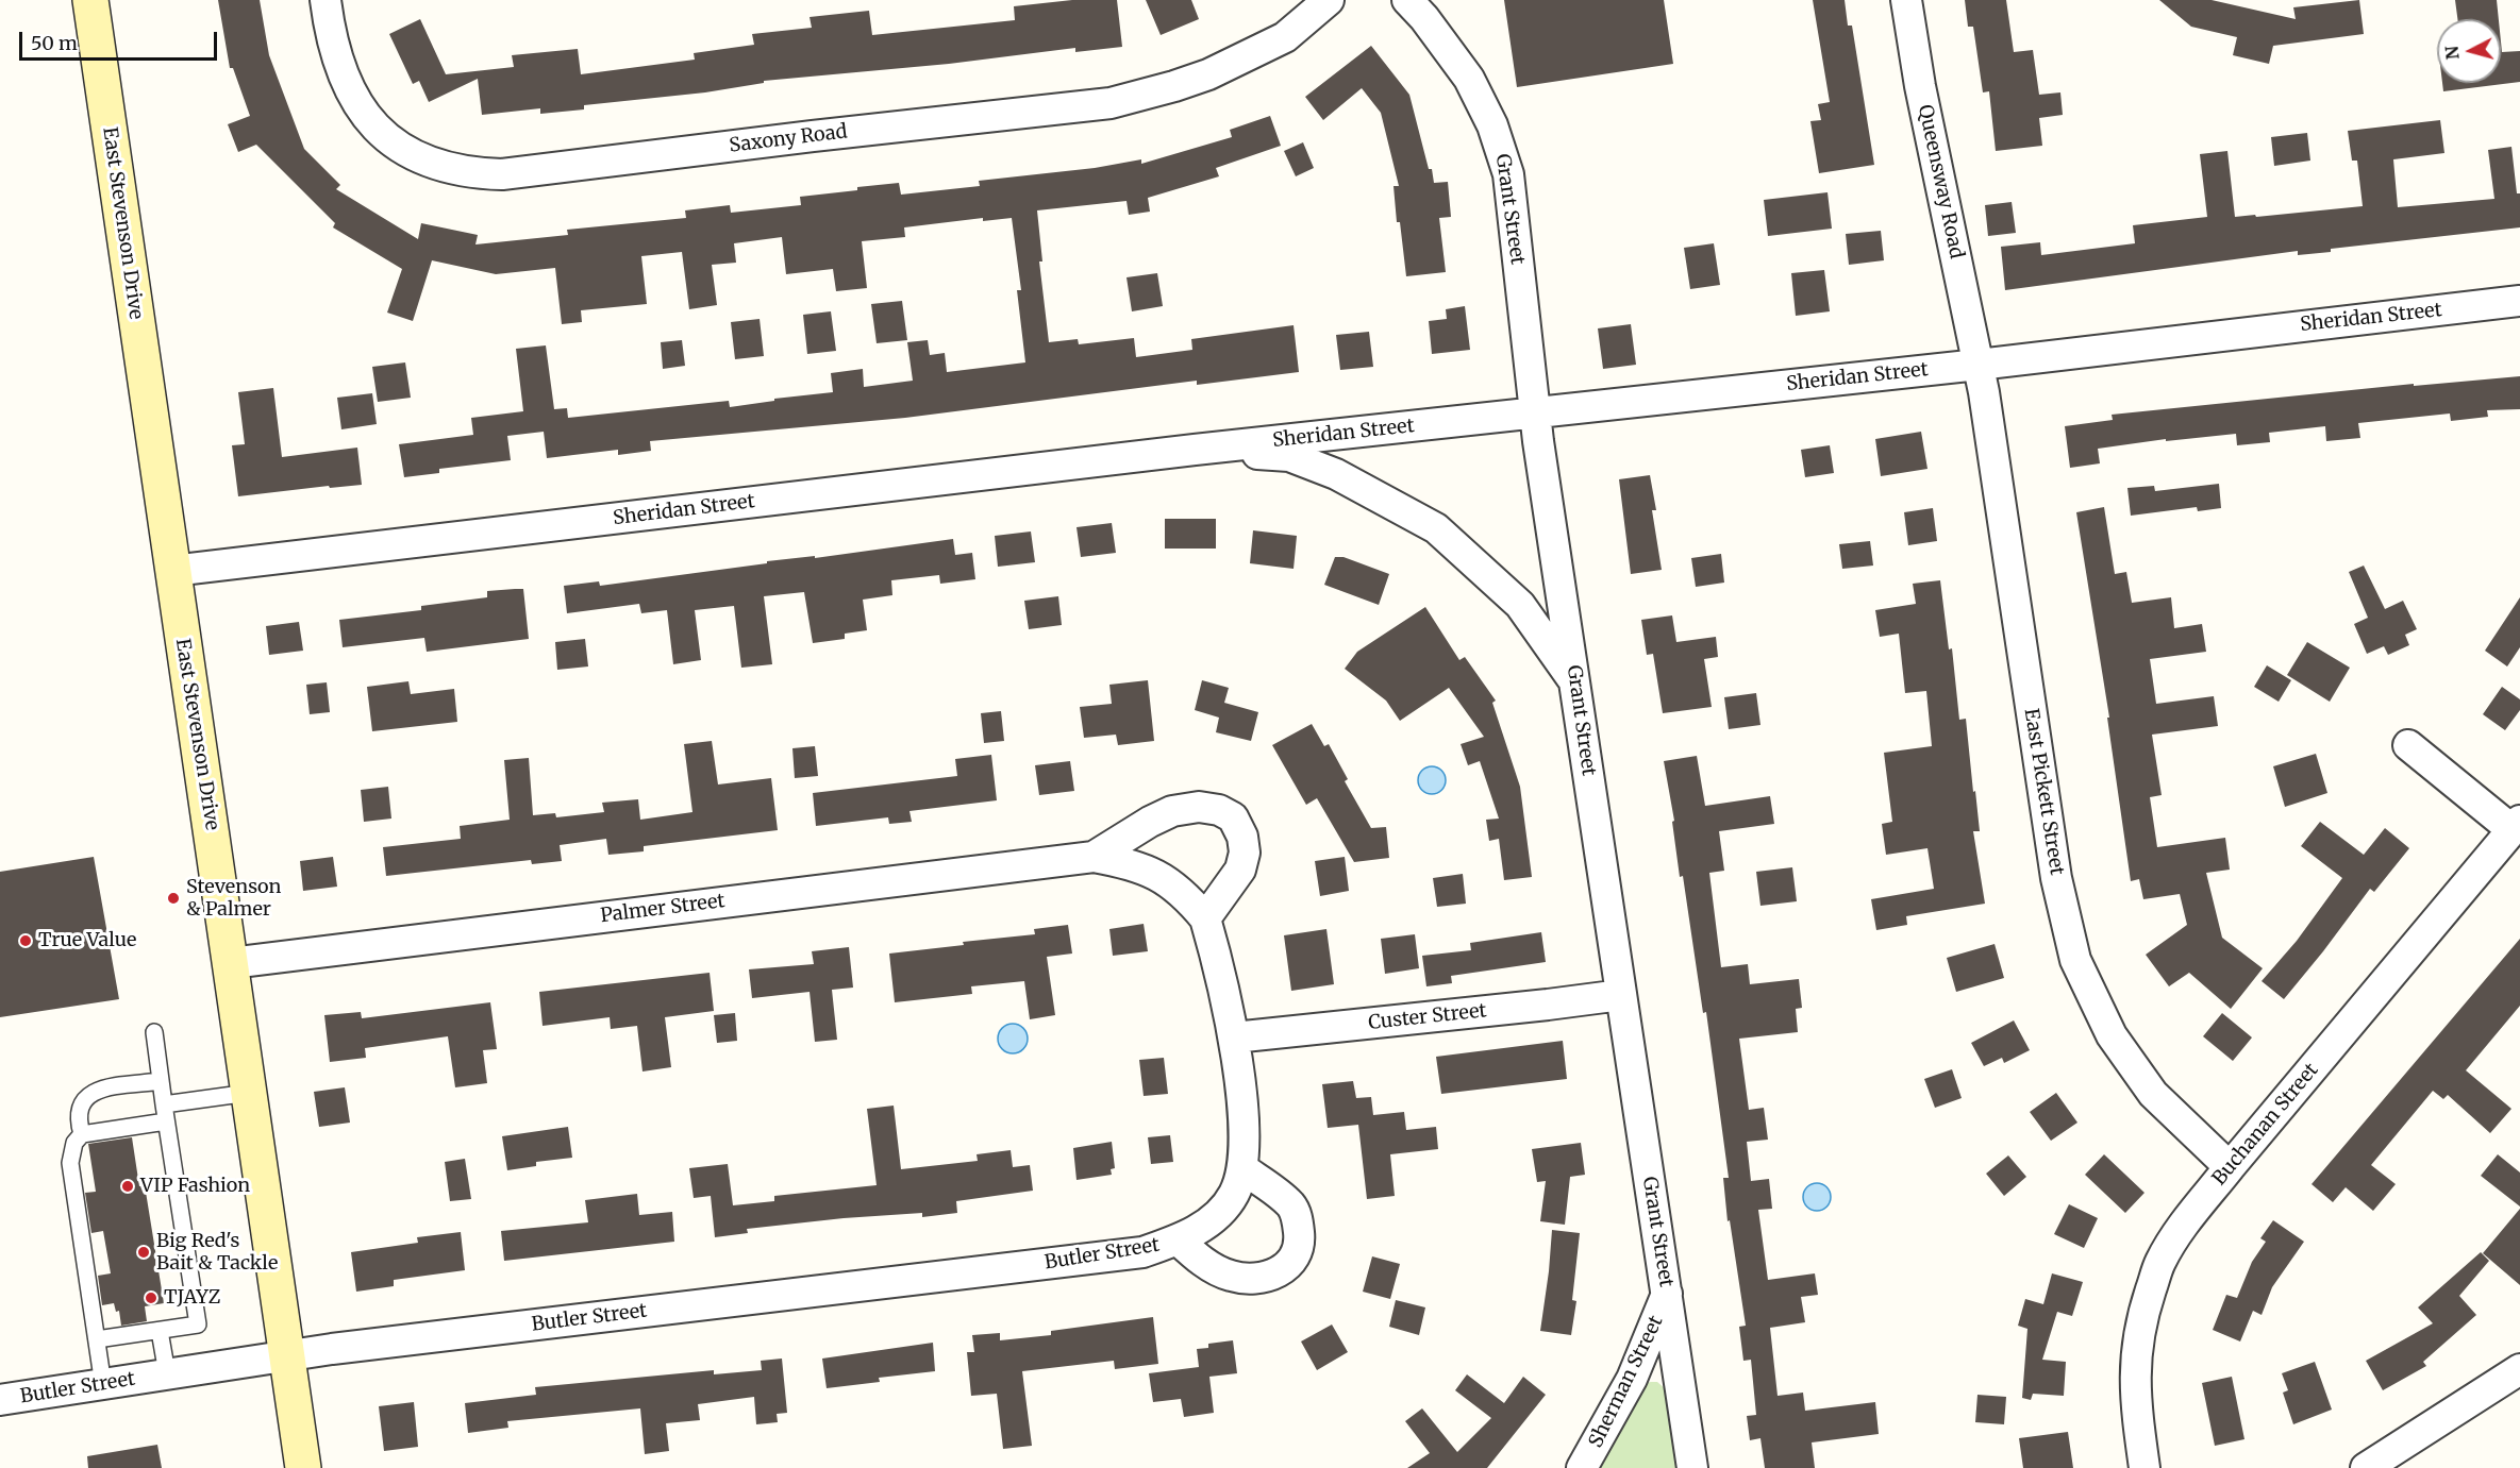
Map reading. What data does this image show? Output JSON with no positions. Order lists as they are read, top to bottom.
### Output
{
  "streets": {
    "main road": ["East Stevenson Drive"],
    "street": [
      "Saxony Road",
      "Queensway Road",
      "Grant Street",
      "Sheridan Street",
      "East Pickett Street",
      "Palmer Street",
      "Custer Street",
      "Buchanan Street",
      "Butler Street",
      "Sherman Street"
    ]
  },
  "crossings": [
    ["Queensway Road", "Sheridan Street"],
    ["Queensway Road", "East Pickett Street"],
    ["Grant Street", "Sheridan Street"],
    ["Grant Street", "Custer Street"],
    ["Grant Street", "Sherman Street"],
    ["East Stevenson Drive", "Sheridan Street"],
    ["East Stevenson Drive", "Palmer Street"],
    ["East Stevenson Drive", "Butler Street"],
    ["Sheridan Street", "East Pickett Street"],
    ["East Pickett Street", "Buchanan Street"],
    ["Palmer Street", "Custer Street"],
    ["Palmer Street", "Butler Street"],
    ["Custer Street", "Butler Street"]
  ],
  "places": [
    "Stevenson & Palmer",
    "True Value",
    "VIP Fashion",
    "Big Red's Bait & Tackle",
    "TJAYZ"
  ],
  "scale_bar": "50 m",
  "north": "left"
}
